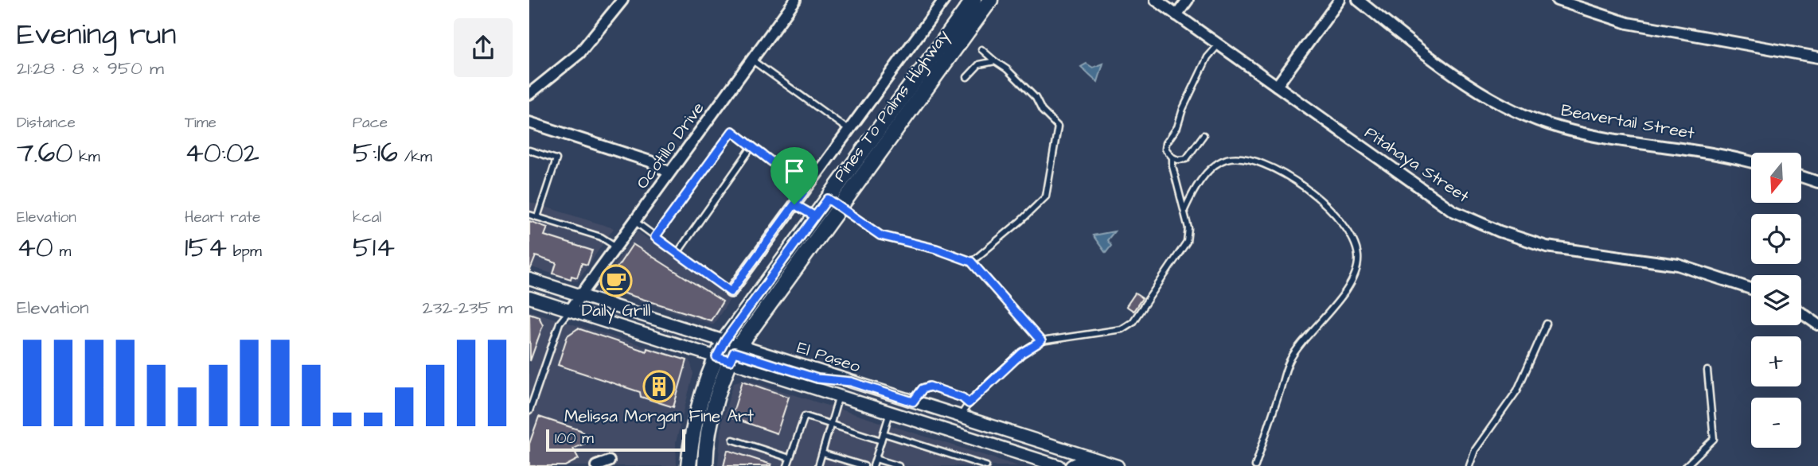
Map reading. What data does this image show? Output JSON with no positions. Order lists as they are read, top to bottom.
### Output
{
  "streets": {
    "main road": ["Pines To Palms Highway"],
    "street": [
      "Beavertail Street",
      "Ocotillo Drive",
      "Pitahaya Street",
      "El Paseo"
    ]
  },
  "crossings": [
    ["Pines To Palms Highway", "El Paseo"],
    ["Ocotillo Drive", "El Paseo"]
  ],
  "places": {
    "cafe": ["Daily Grill"],
    "building": ["Melissa Morgan Fine Art"]
  },
  "scale_bar": "100 m",
  "north": "bottom",
  "page": {
    "heading": ["Evening run", "21:28 · 8 × 950 m"],
    "stats": [
      ["Distance", "7.60 km"],
      ["Time", "40:02"],
      ["Pace", "5:16 /km"],
      ["Elevation", "40 m"],
      ["Heart rate", "154 bpm"],
      ["kcal", "514"]
    ],
    "map_buttons": ["+", "−"],
    "chart": ["Elevation", "232–235 m"],
    "scale": "100 m"
  }
}
